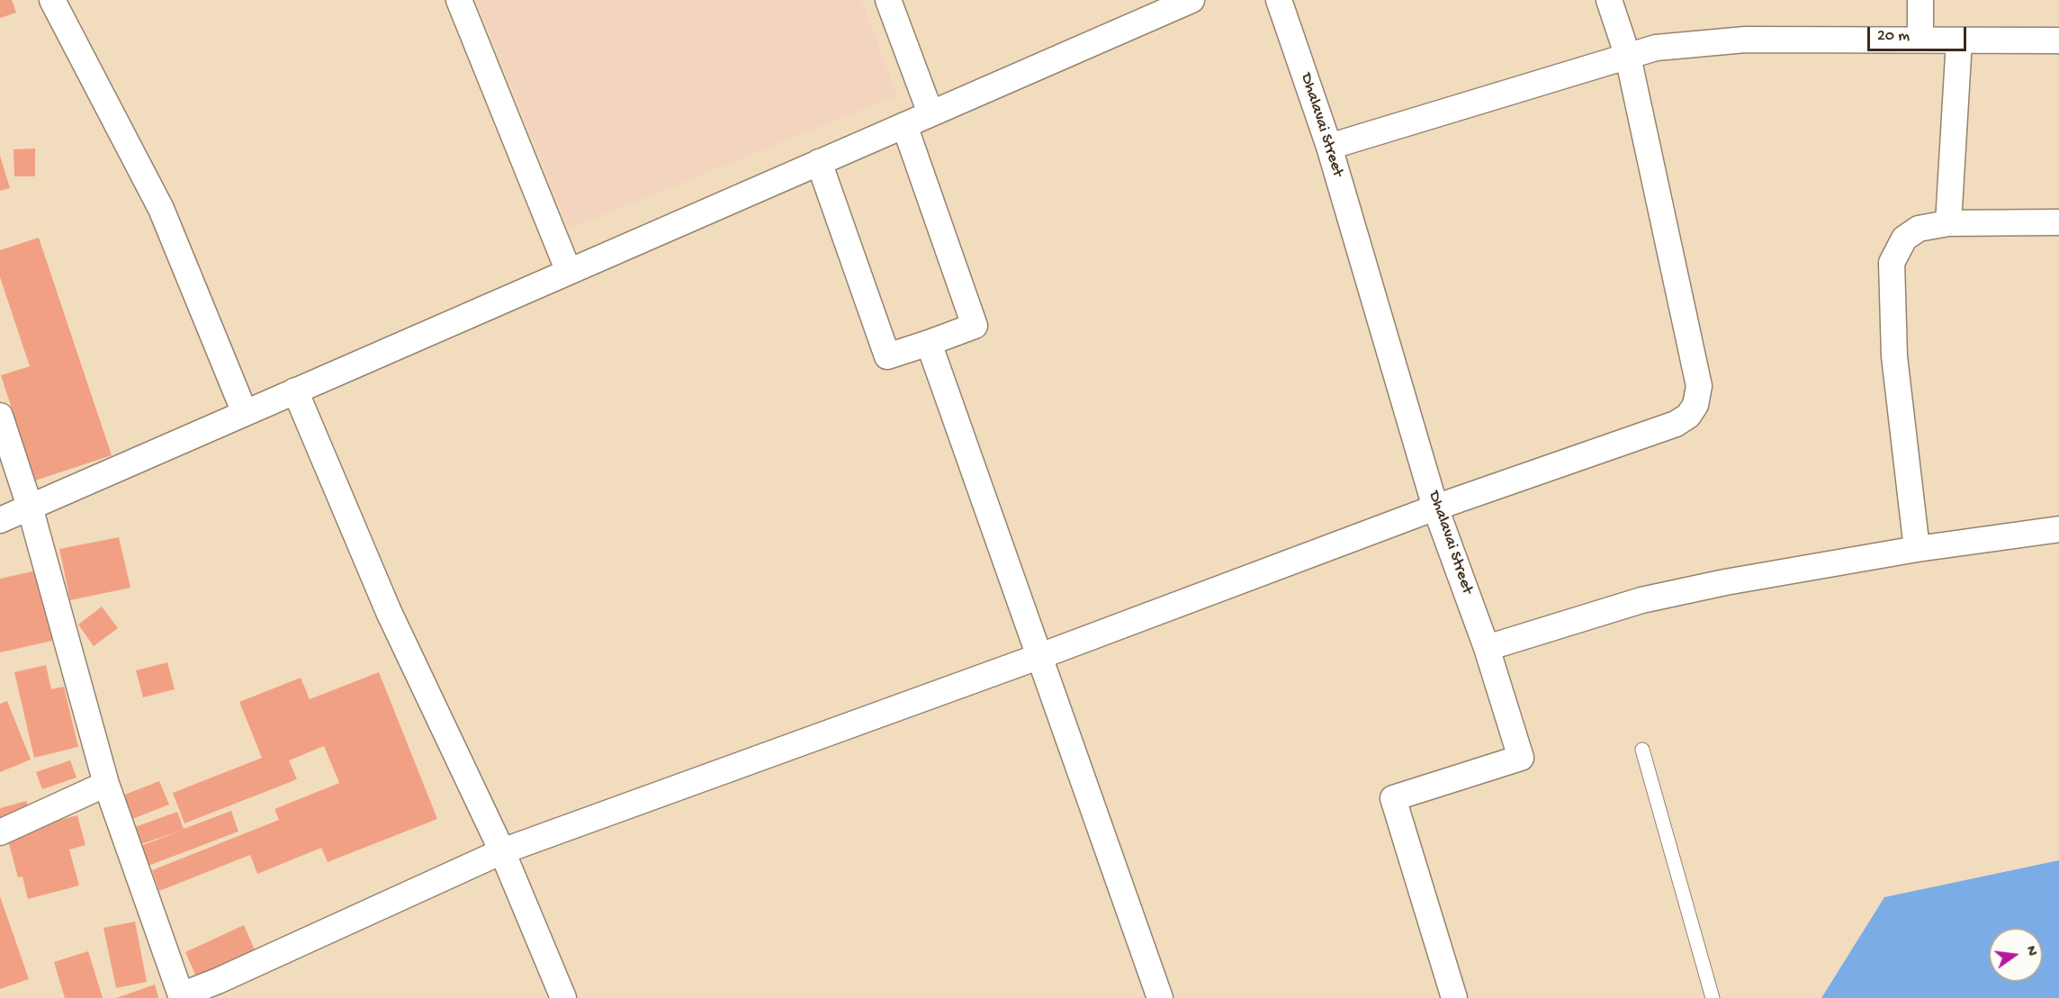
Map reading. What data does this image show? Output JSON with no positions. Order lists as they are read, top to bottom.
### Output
{
  "streets": {
    "street": ["Dhalavai Street"]
  },
  "scale_bar": "20 m",
  "north": "right"
}
